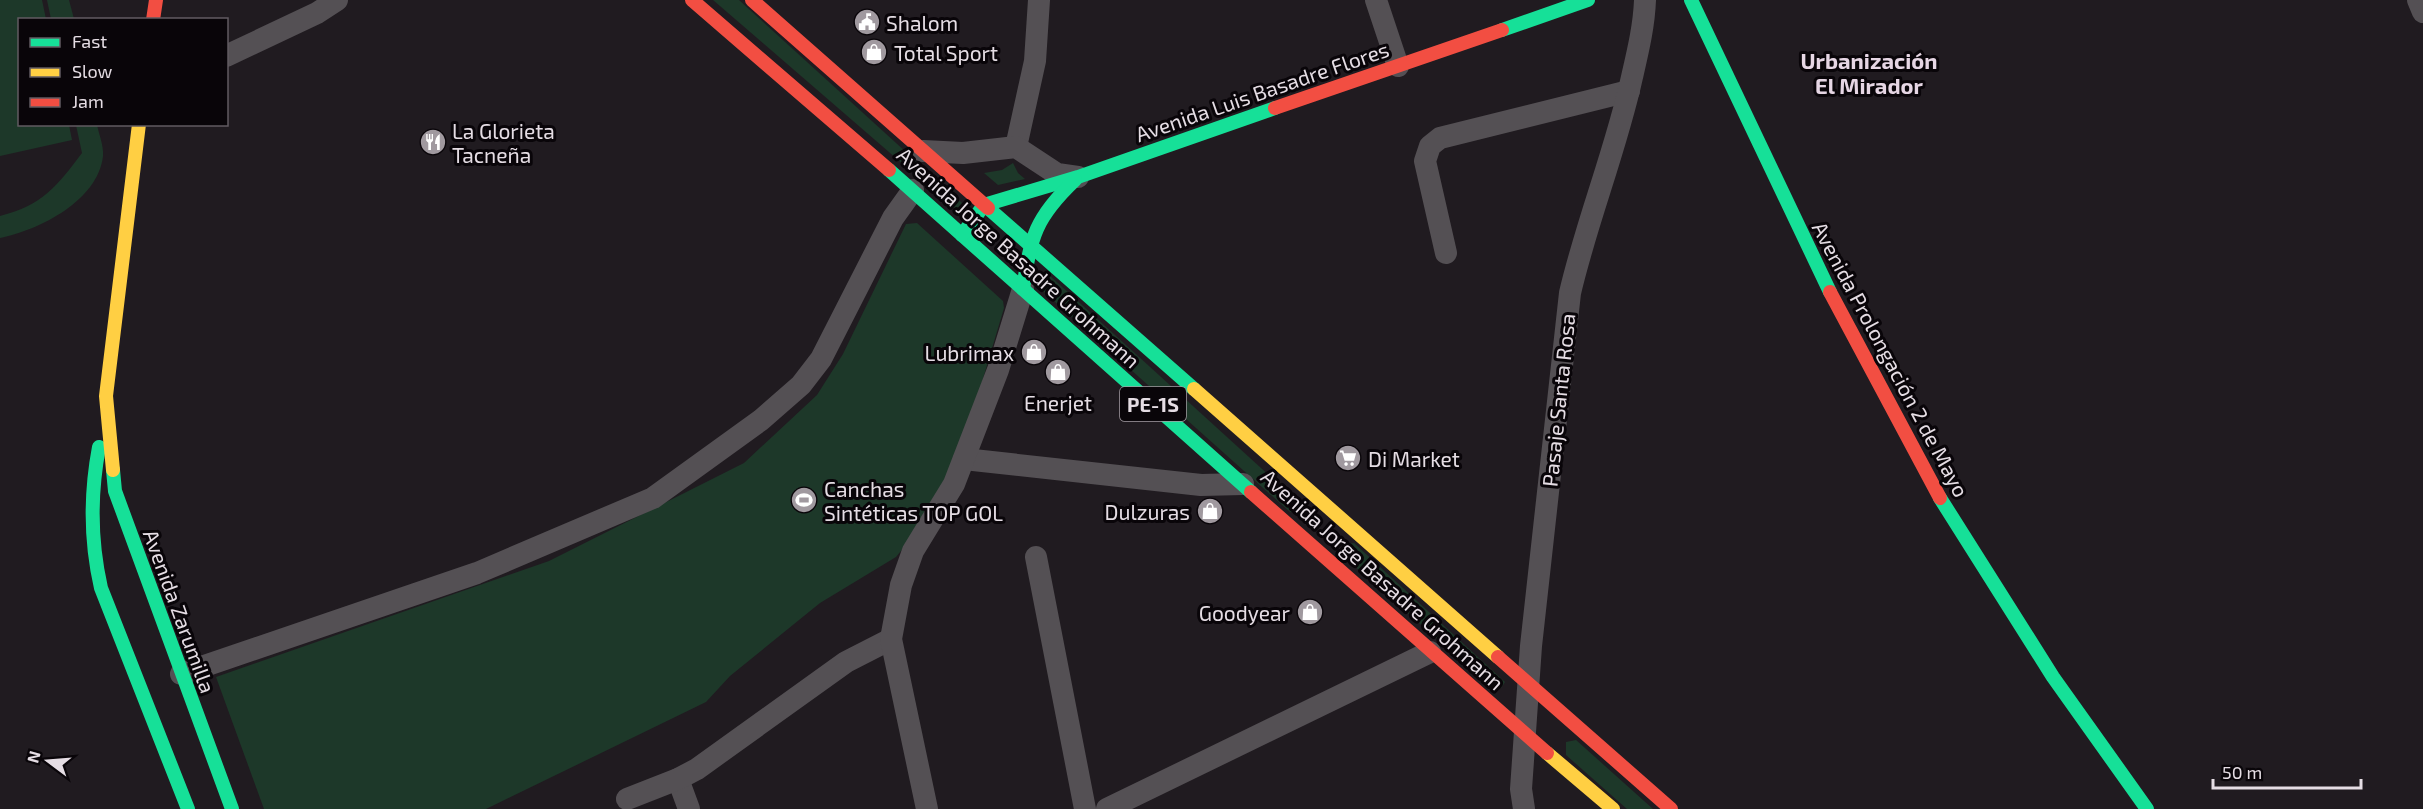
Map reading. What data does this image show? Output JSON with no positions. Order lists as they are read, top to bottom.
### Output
{
  "streets": {
    "main road": [
      "Avenida Luis Basadre Flores",
      "Avenida Jorge Basadre Grohmann",
      "Avenida Prolongación 2 de Mayo",
      "PE-1S",
      "Avenida Zarumilla"
    ],
    "street": ["Pasaje Santa Rosa"]
  },
  "crossings": [
    ["Avenida Luis Basadre Flores", "Avenida Jorge Basadre Grohmann"],
    ["Avenida Jorge Basadre Grohmann", "Pasaje Santa Rosa"]
  ],
  "districts": ["Urbanización El Mirador"],
  "places": {
    "public building": ["Shalom"],
    "shop": [
      "Total Sport",
      "Lubrimax",
      "Enerjet",
      "Dulzuras",
      "Goodyear"
    ],
    "restaurant": ["La Glorieta Tacneña"],
    "supermarket": ["Di Market"],
    "sports": ["Canchas Sintéticas TOP GOL"]
  },
  "legend": ["Fast", "Slow", "Jam"],
  "scale_bar": "50 m",
  "north": "left"
}
